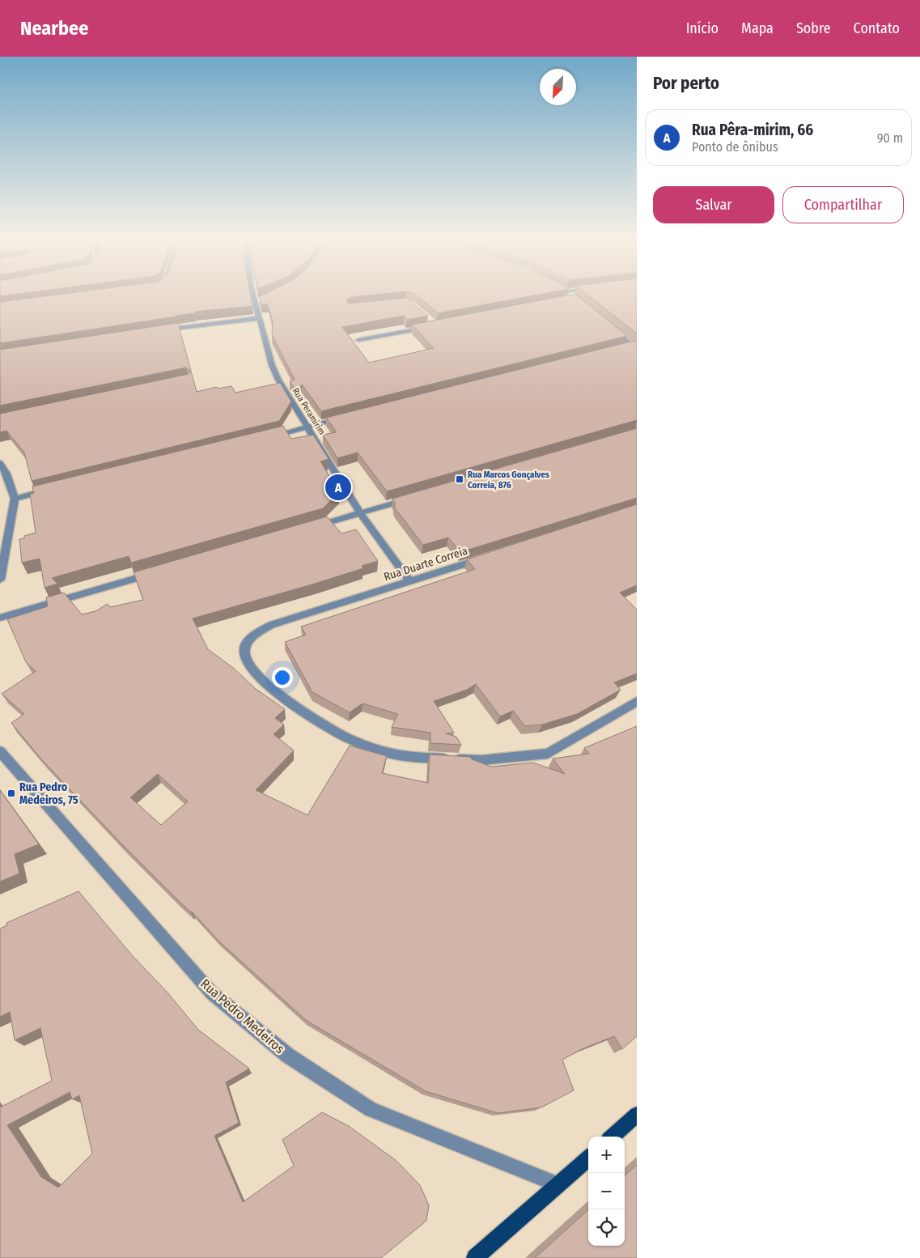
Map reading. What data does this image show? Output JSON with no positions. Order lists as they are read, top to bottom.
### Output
{
  "streets": {
    "street": ["Rua Peramirim", "Rua Duarte Correia", "Rua Pedro Medeiros"]
  },
  "crossings": [
    ["Rua Peramirim", "Rua Duarte Correia"]
  ],
  "places": {
    "transit": ["Rua Marcos Gonçalves Correia, 876", "Rua Pedro Medeiros, 75"]
  },
  "north": "bottom left",
  "page": {
    "header": "Nearbee",
    "nav": [
      "Início",
      "Mapa",
      "Sobre",
      "Contato"
    ],
    "heading": "Por perto",
    "list": [
      {
        "mark": "A",
        "name": "Rua Pêra-mirim, 66",
        "note": "Ponto de ônibus",
        "value": "90 m"
      }
    ],
    "buttons": ["Salvar", "Compartilhar"],
    "pins": "A",
    "map_buttons": ["+", "−"]
  }
}
